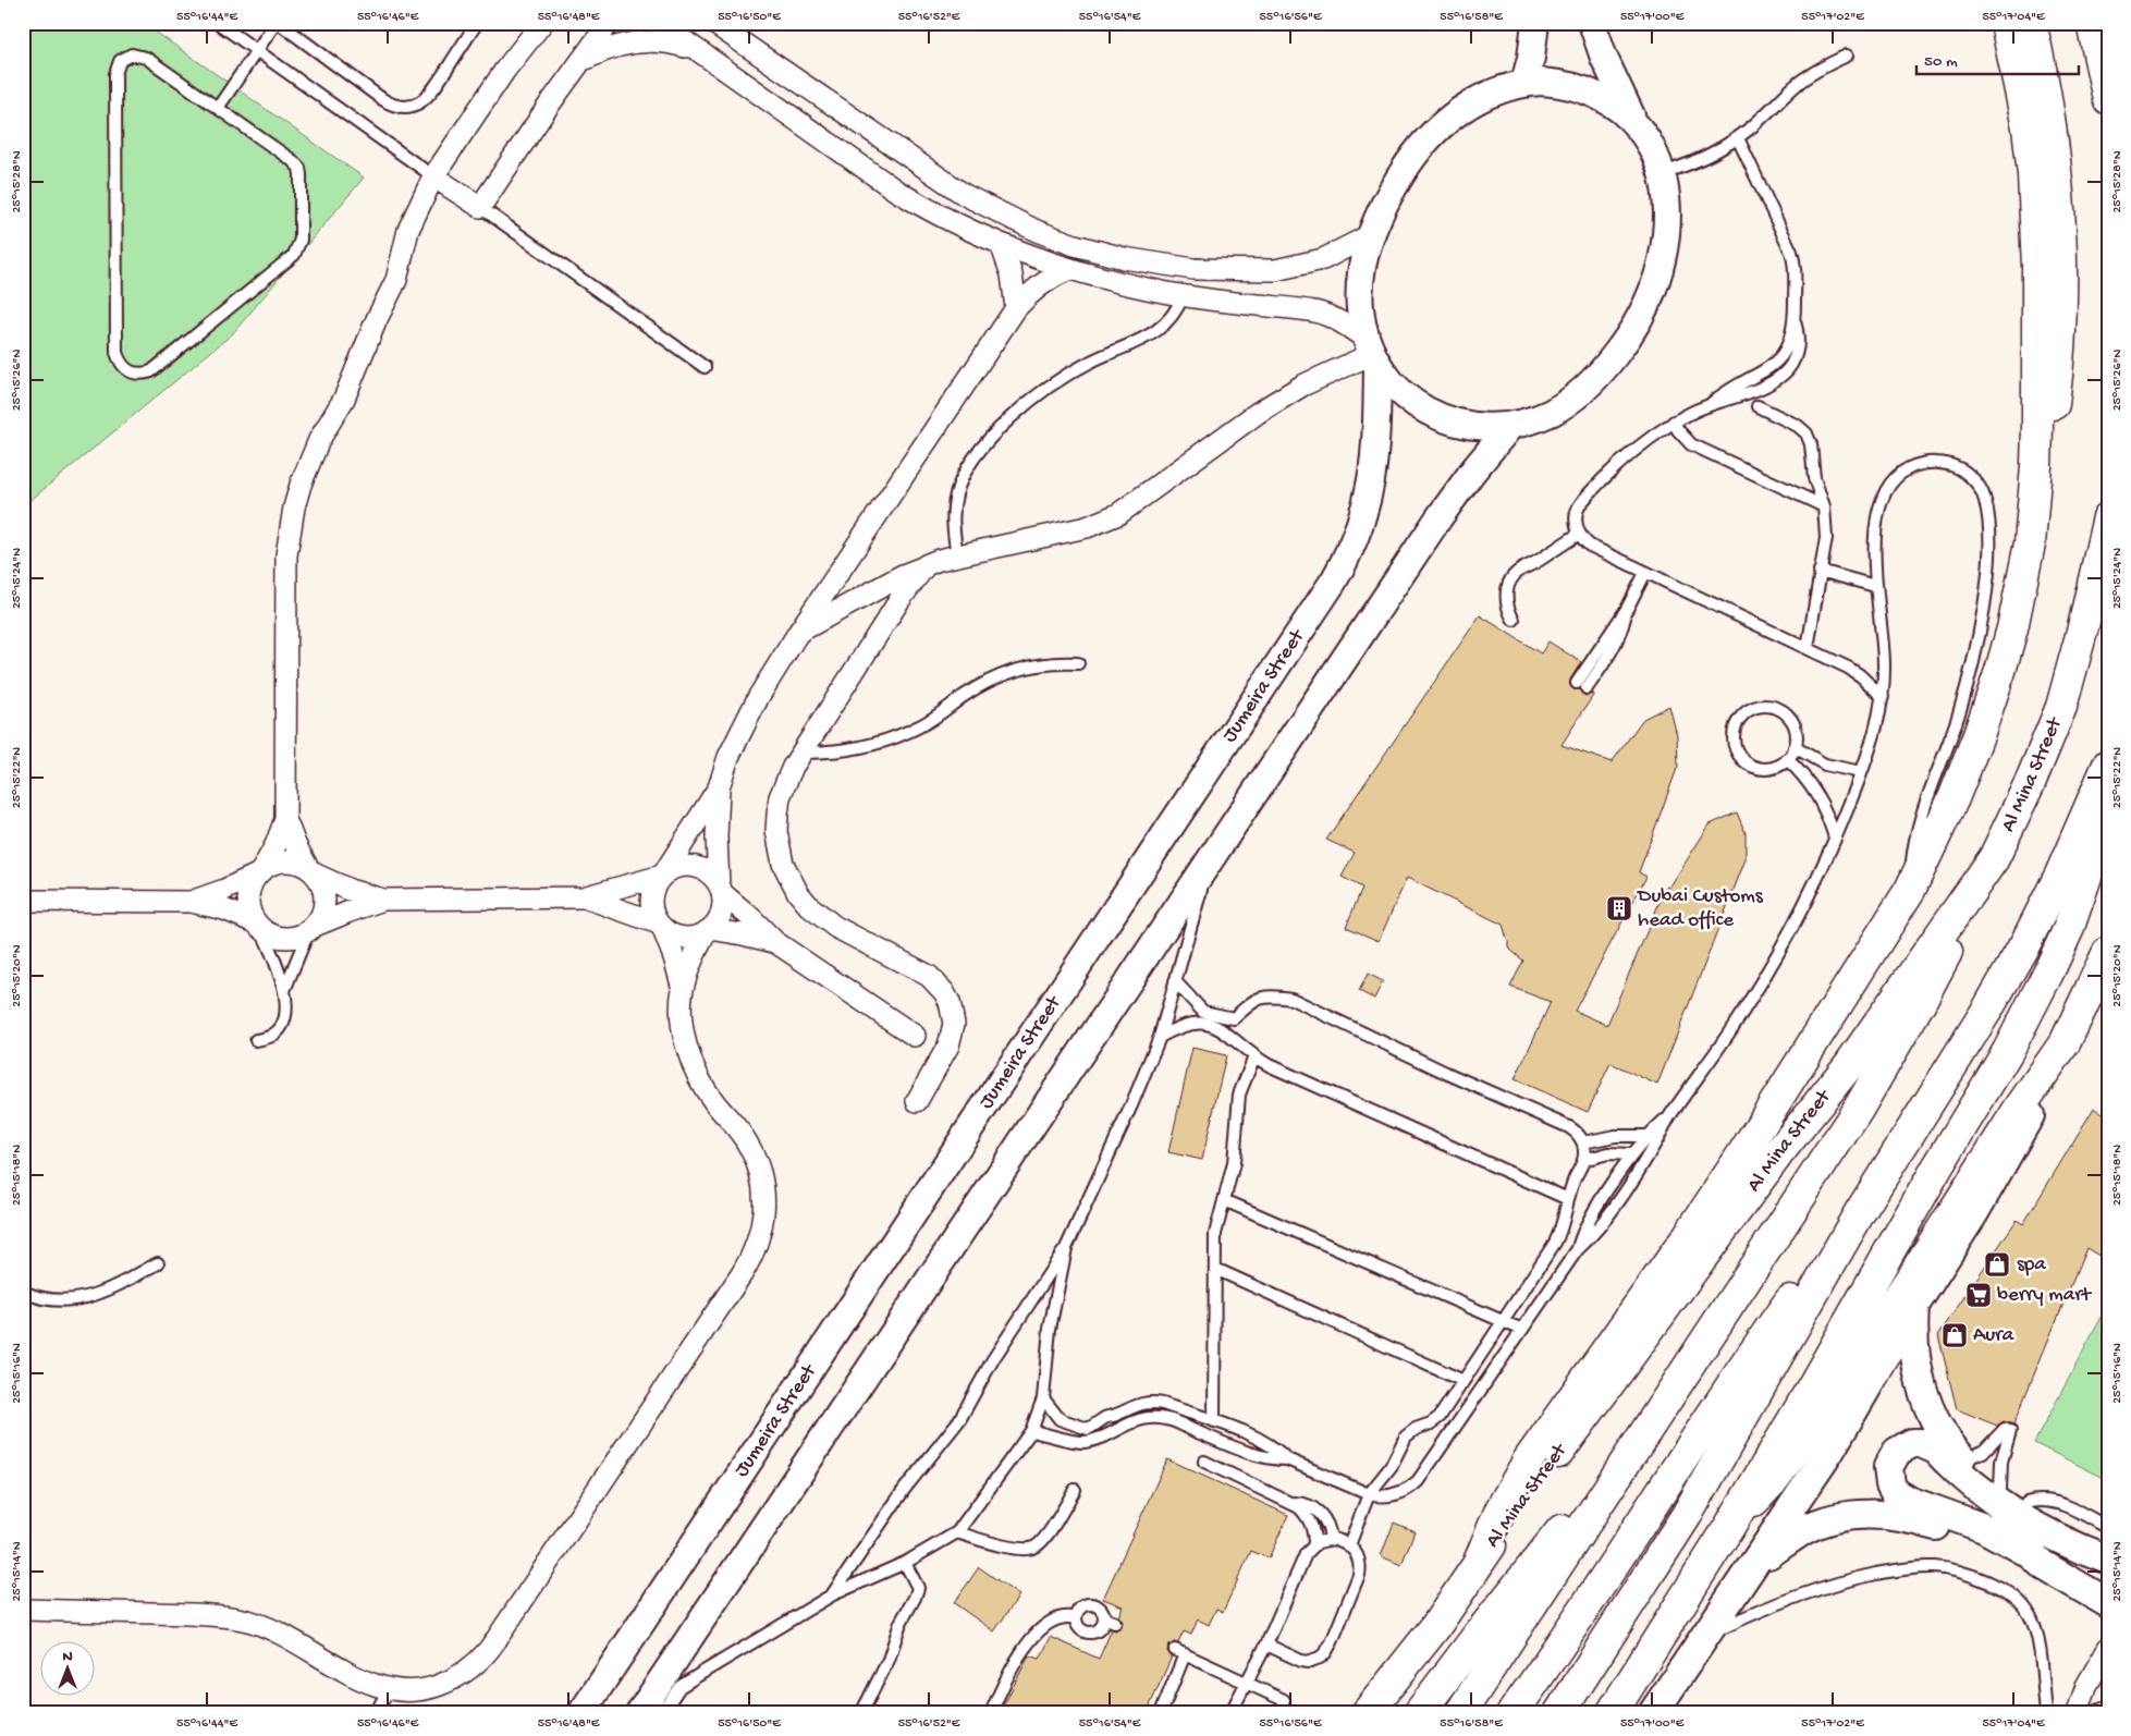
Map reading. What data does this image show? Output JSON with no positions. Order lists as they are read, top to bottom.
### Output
{
  "streets": {
    "main road": ["Al Mina Street"],
    "street": ["Jumeira Street"]
  },
  "places": {
    "building": ["Dubai Customs head office"],
    "shop": ["spa", "Aura"],
    "supermarket": ["berry mart"]
  },
  "scale_bar": "50 m",
  "north": "top",
  "coordinates": [
    "55°16'44\"E",
    "55°16'46\"E",
    "55°16'48\"E",
    "55°16'50\"E",
    "55°16'52\"E",
    "55°16'54\"E",
    "55°16'56\"E",
    "55°16'58\"E",
    "55°17'00\"E",
    "55°17'02\"E",
    "55°17'04\"E",
    "25°15'28\"N",
    "25°15'26\"N",
    "25°15'24\"N",
    "25°15'22\"N",
    "25°15'20\"N",
    "25°15'18\"N",
    "25°15'16\"N",
    "25°15'14\"N"
  ]
}
